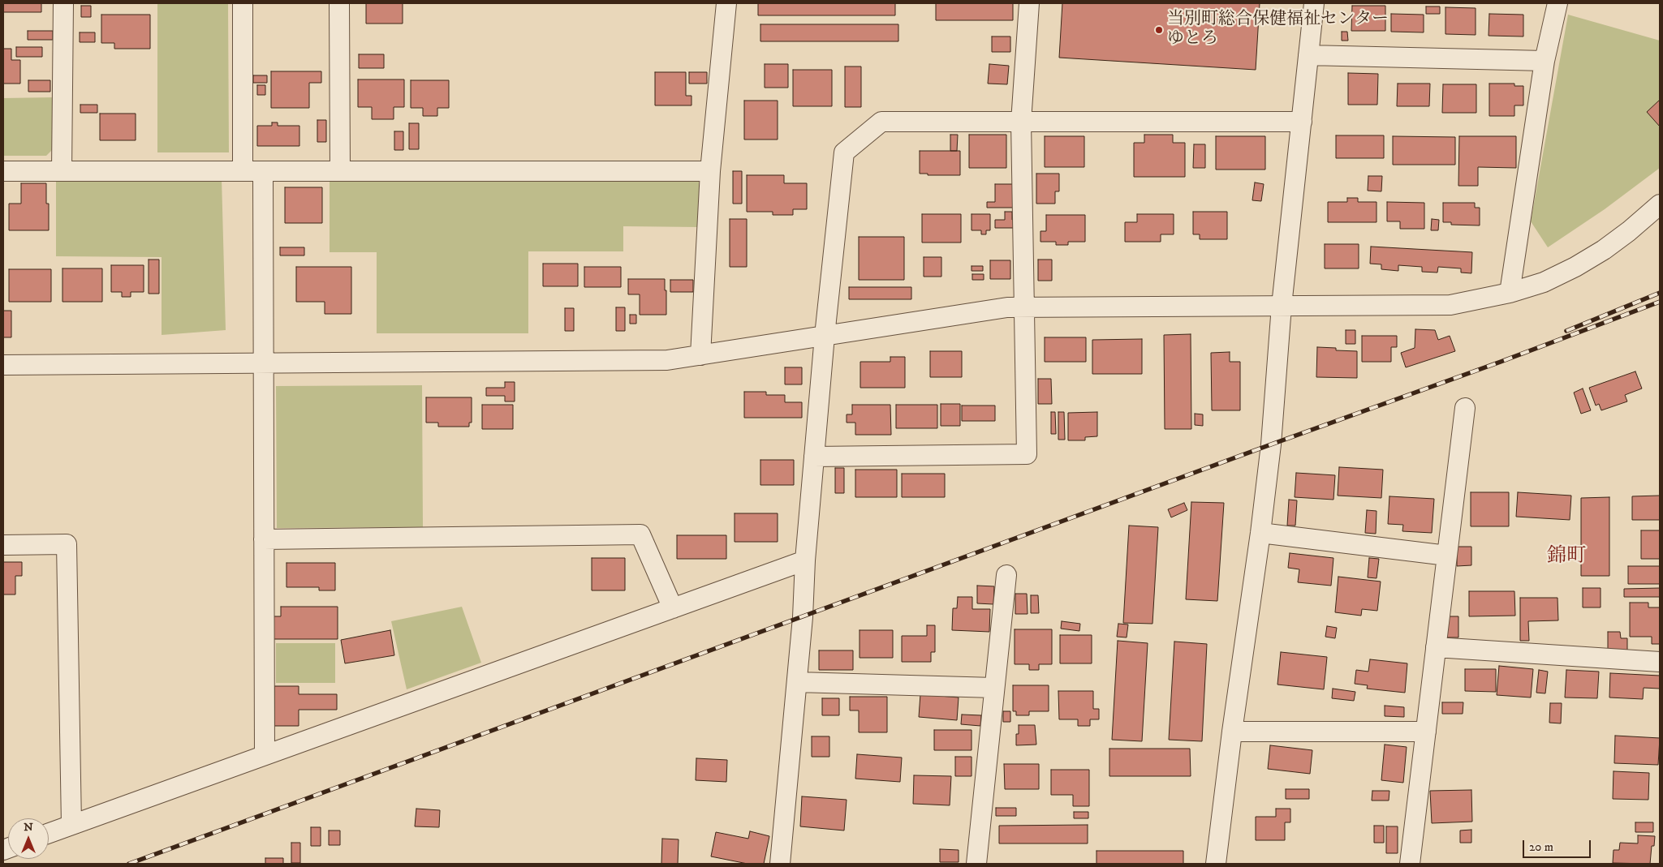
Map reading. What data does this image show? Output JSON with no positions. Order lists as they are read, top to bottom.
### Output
{
  "districts": ["錦町"],
  "places": ["当別町総合保健福祉センター ゆとろ"],
  "scale_bar": "20 m",
  "north": "top"
}
